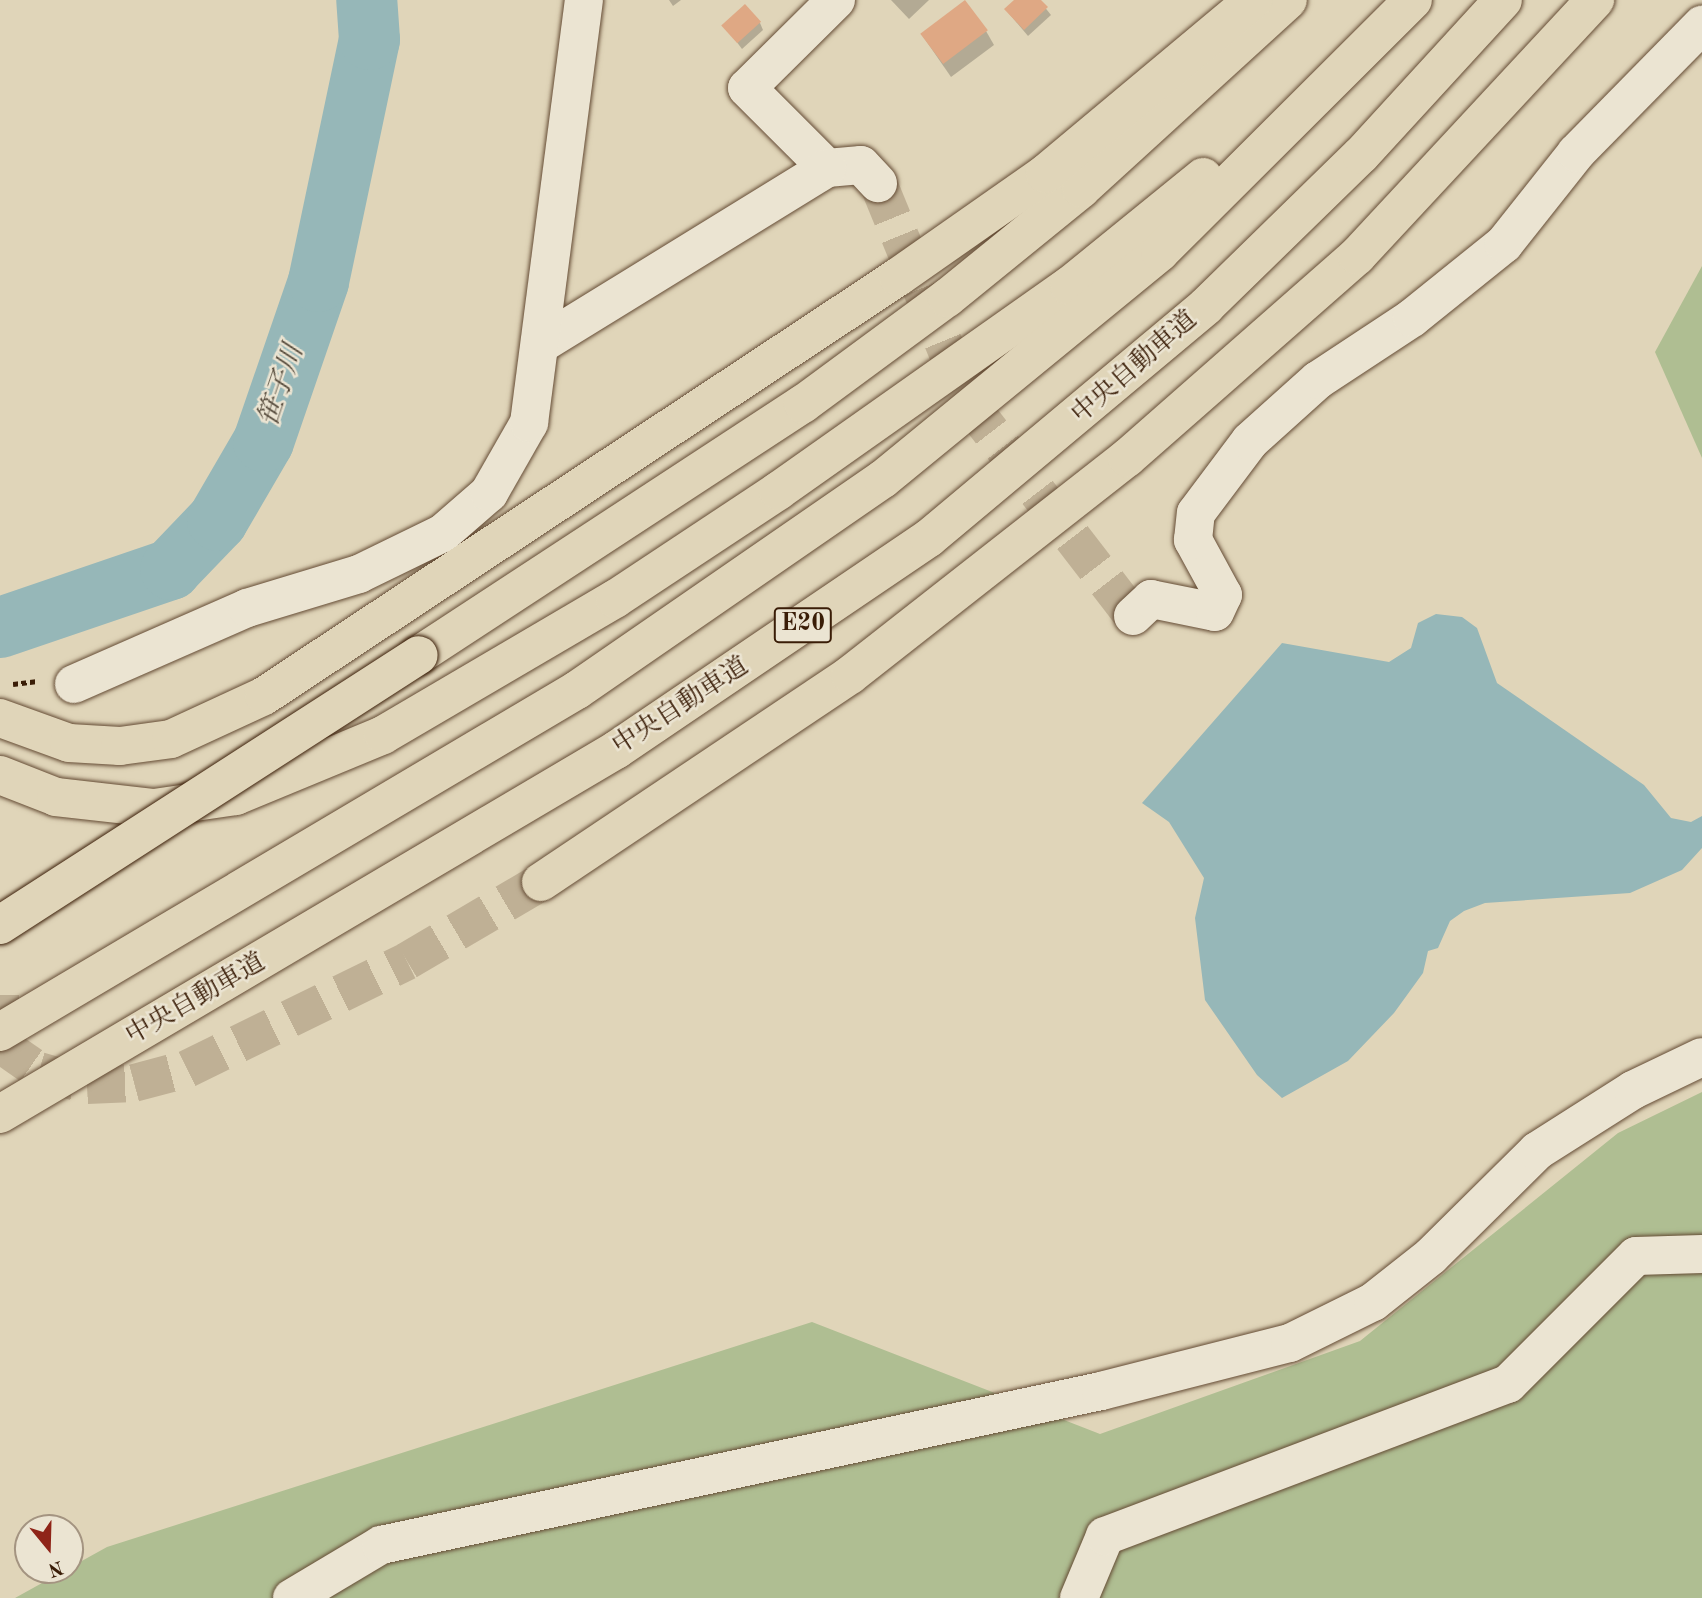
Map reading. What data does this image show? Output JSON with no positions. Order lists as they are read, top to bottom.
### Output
{
  "streets": {
    "highway": ["中央自動車道", "E20"]
  },
  "water": ["笹子川"],
  "north": "bottom"
}
